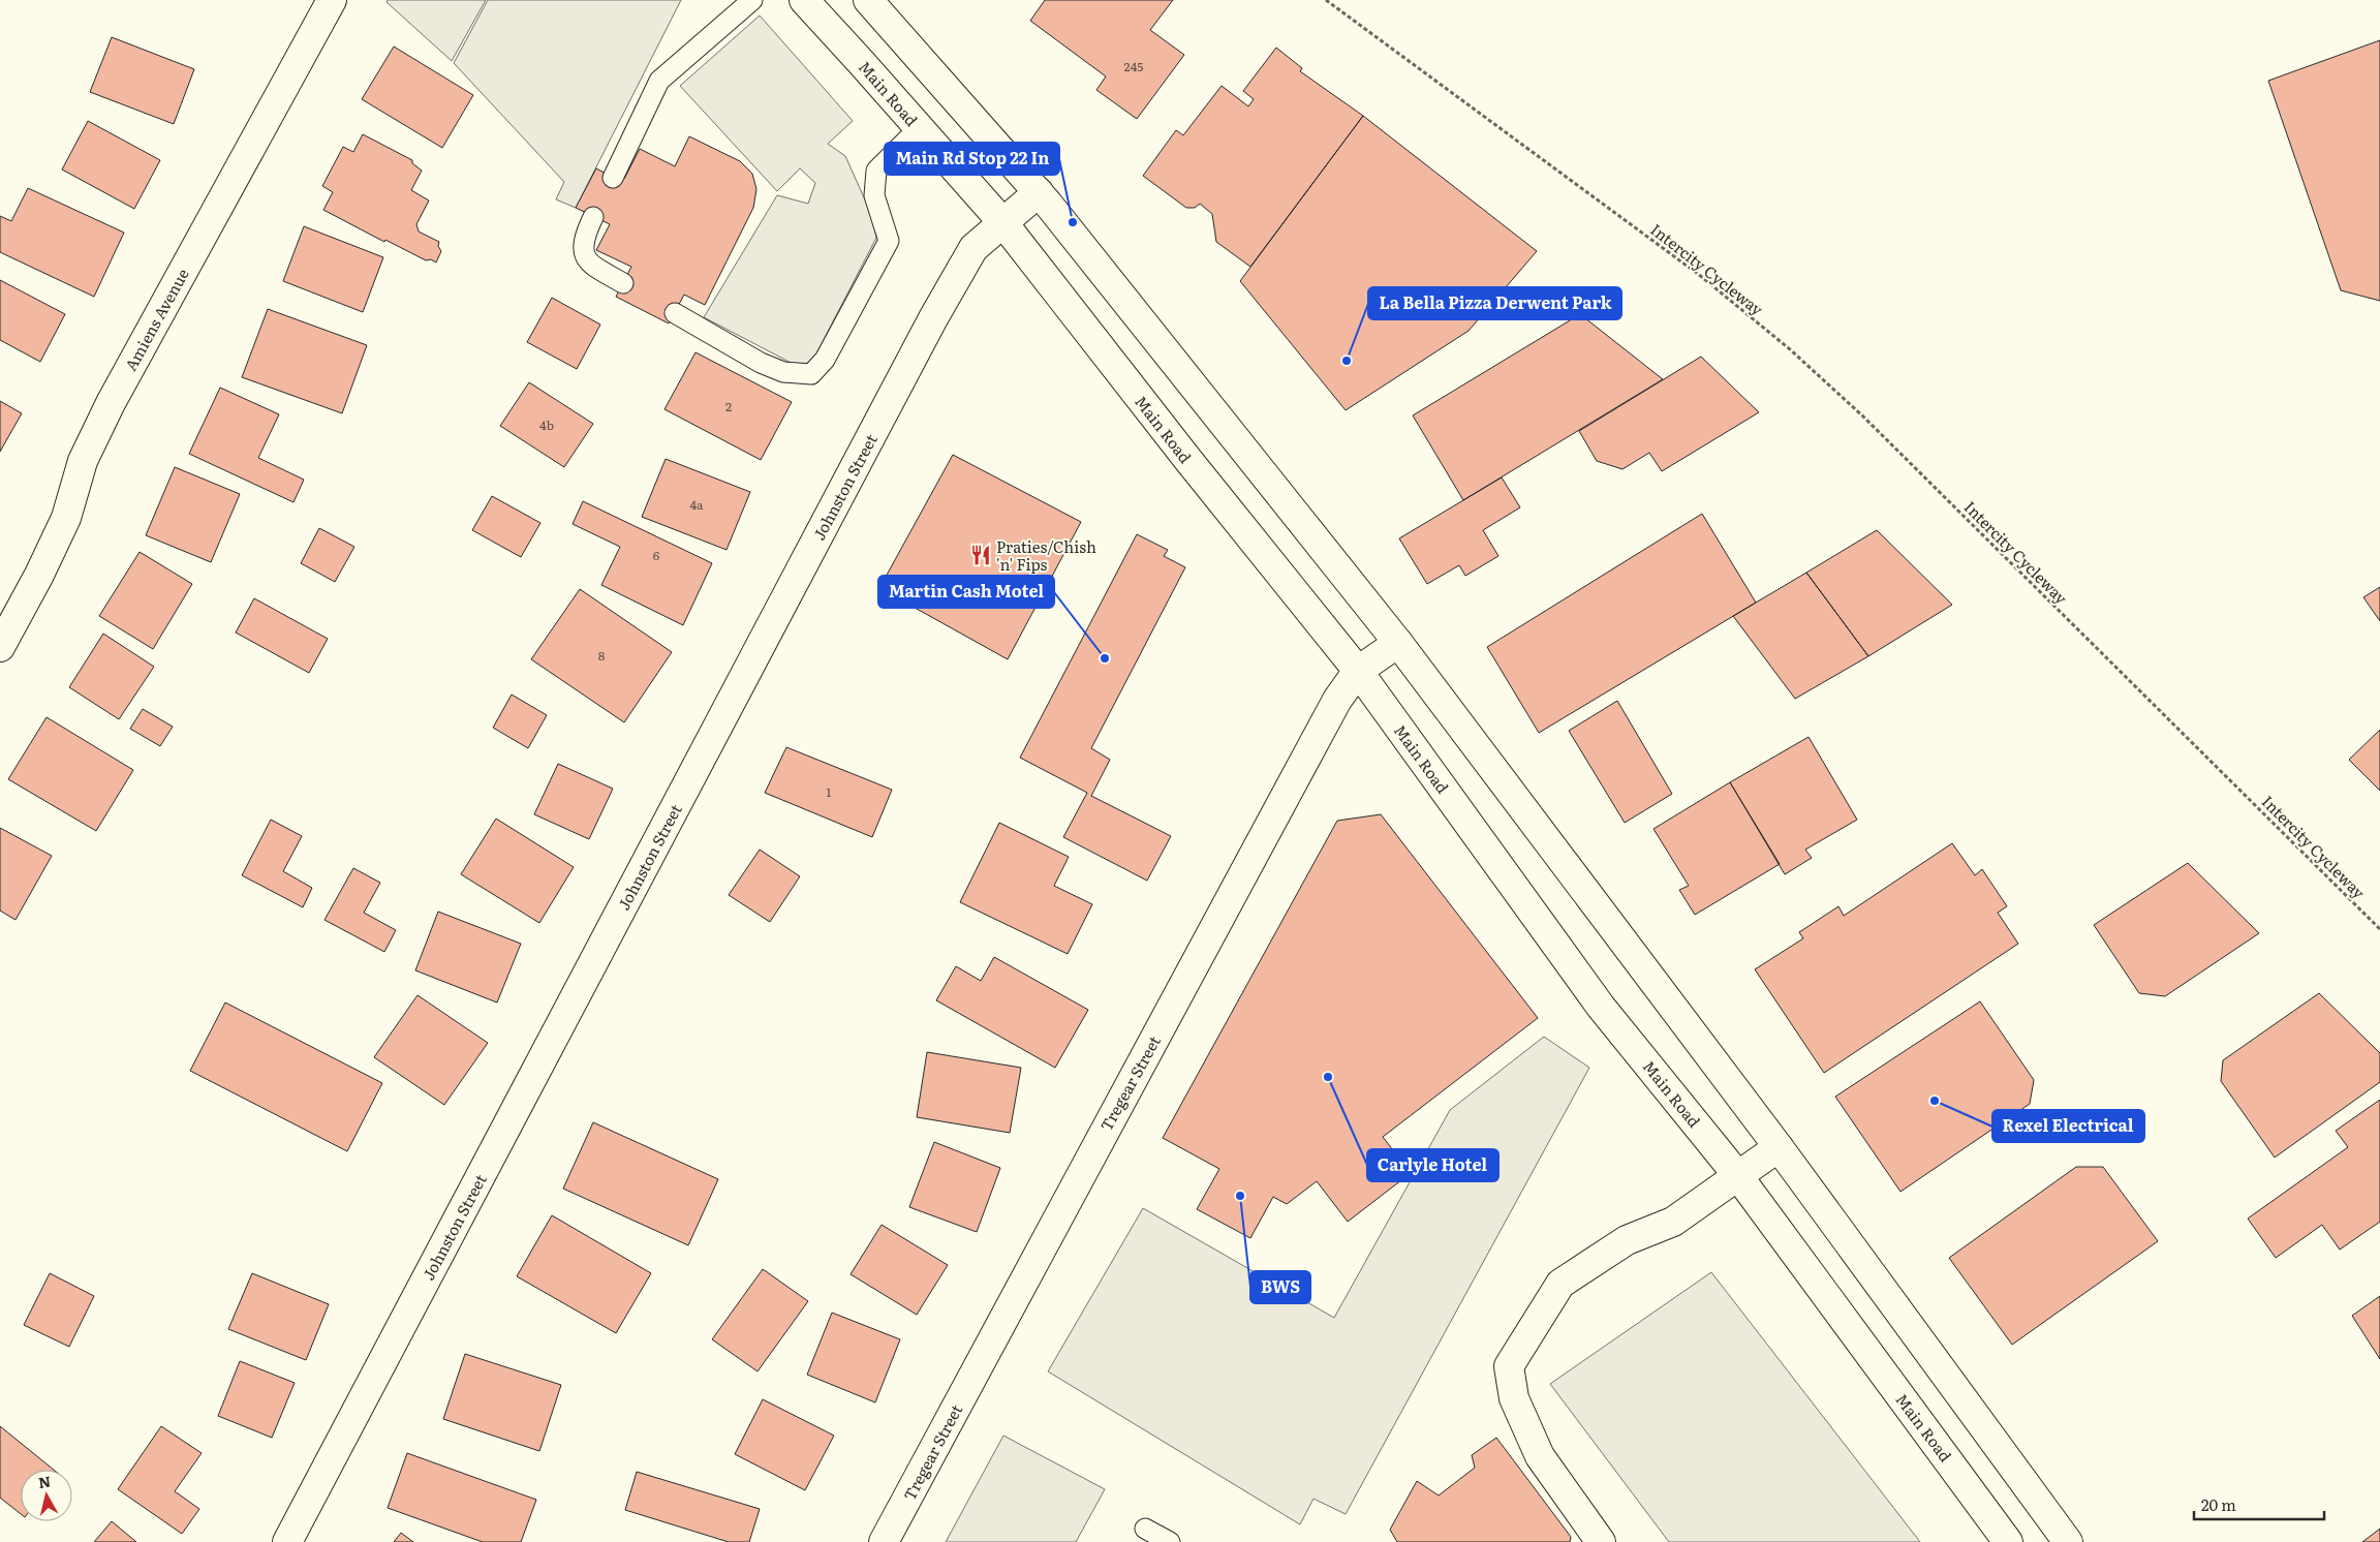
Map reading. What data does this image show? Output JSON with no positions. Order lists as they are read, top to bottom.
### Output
{
  "streets": {
    "main road": [
      "Main Road",
      "Amiens Avenue",
      "Johnston Street",
      "Tregear Street"
    ],
    "path": ["Intercity Cycleway"]
  },
  "crossings": [
    ["Main Road", "Johnston Street"],
    ["Main Road", "Tregear Street"]
  ],
  "places": {
    "other": [
      "Main Rd Stop 22 In",
      "La Bella Pizza Derwent Park",
      "Martin Cash Motel",
      "Carlyle Hotel",
      "Rexel Electrical",
      "BWS"
    ],
    "restaurant": ["Praties/Chish 'n' Fips"]
  },
  "house_numbers": [
    "245",
    "2",
    "4b",
    "4a",
    "6",
    "8",
    "1"
  ],
  "scale_bar": "20 m",
  "north": "top"
}
